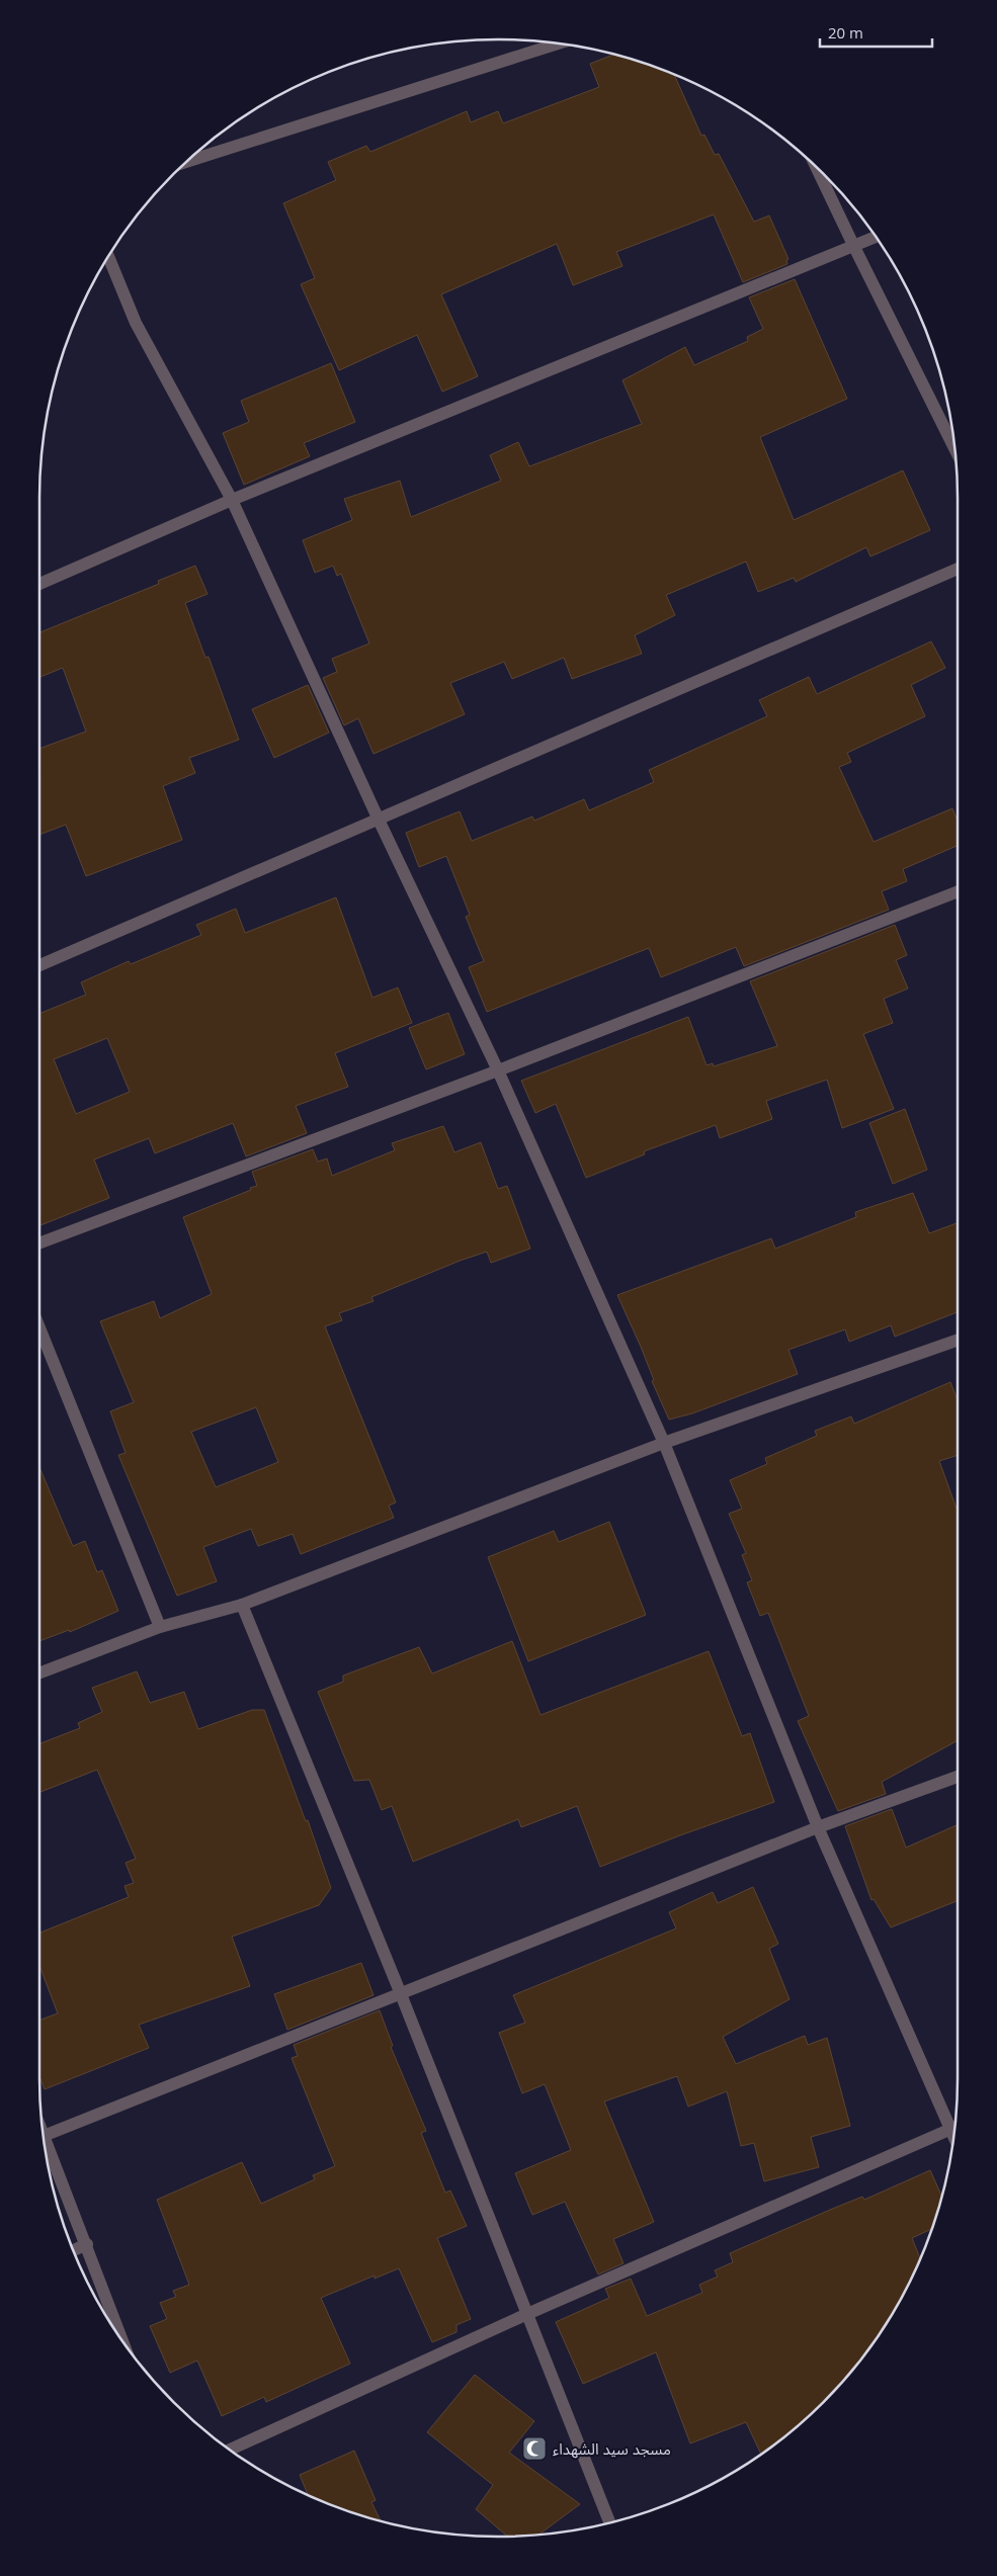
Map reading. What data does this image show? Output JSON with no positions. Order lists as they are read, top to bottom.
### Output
{
  "places": {
    "mosque": ["مسجد سيد الشهداء"]
  },
  "scale_bar": "20 m"
}
